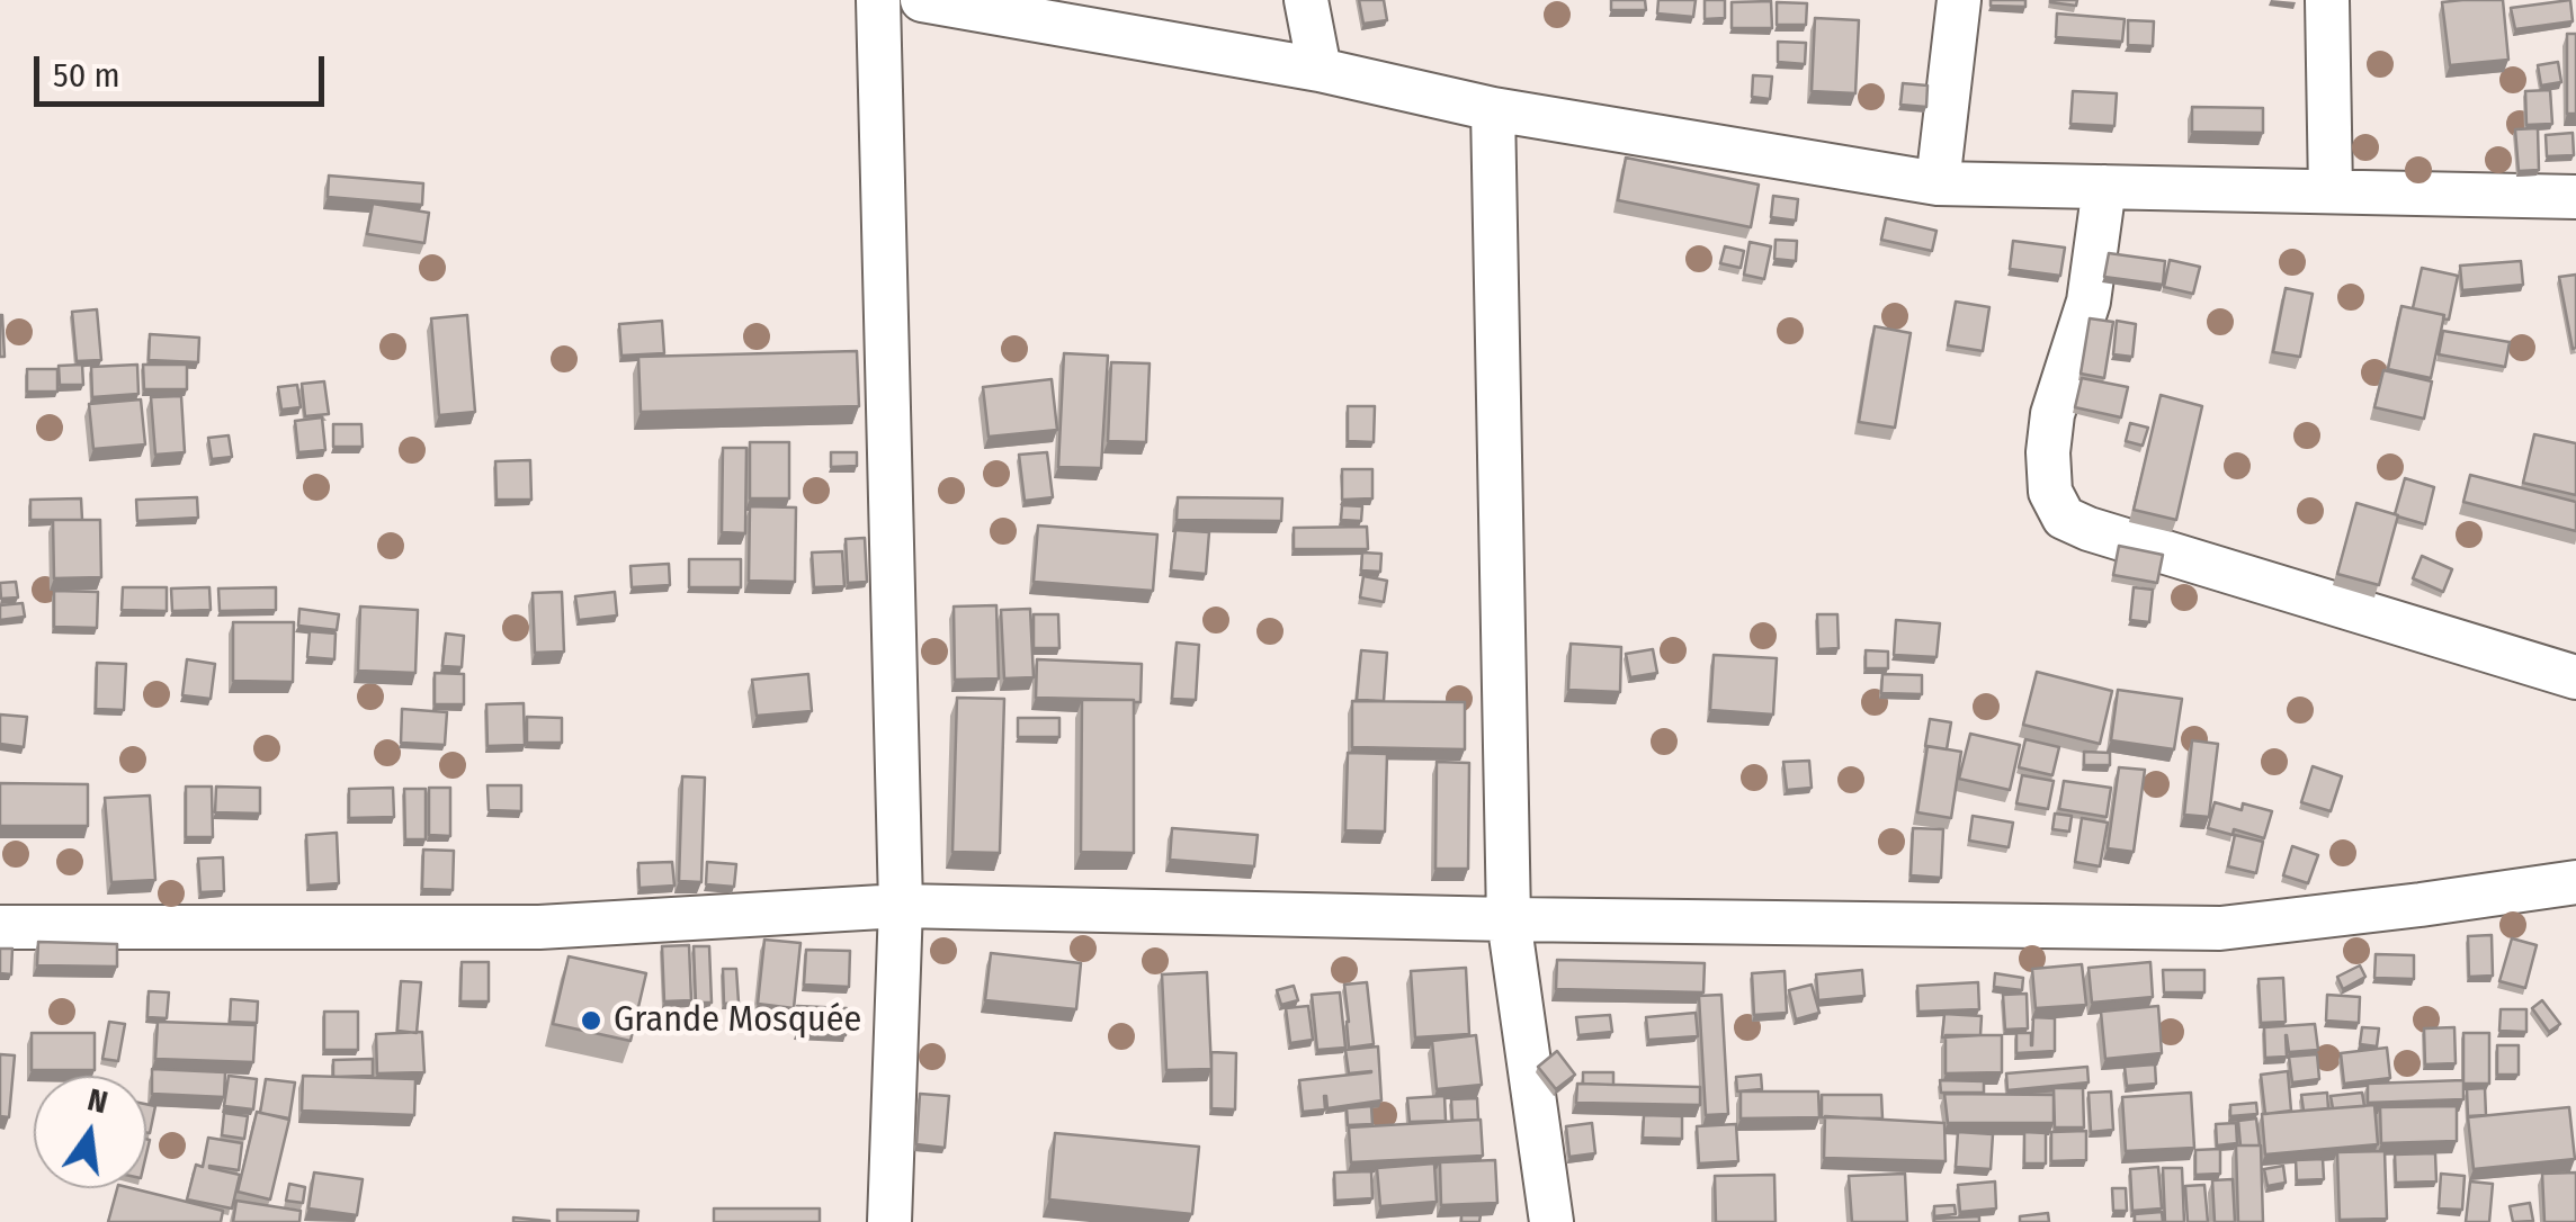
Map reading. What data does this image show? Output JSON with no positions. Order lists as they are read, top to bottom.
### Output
{
  "places": ["Grande Mosquée"],
  "scale_bar": "50 m",
  "north": "top"
}
